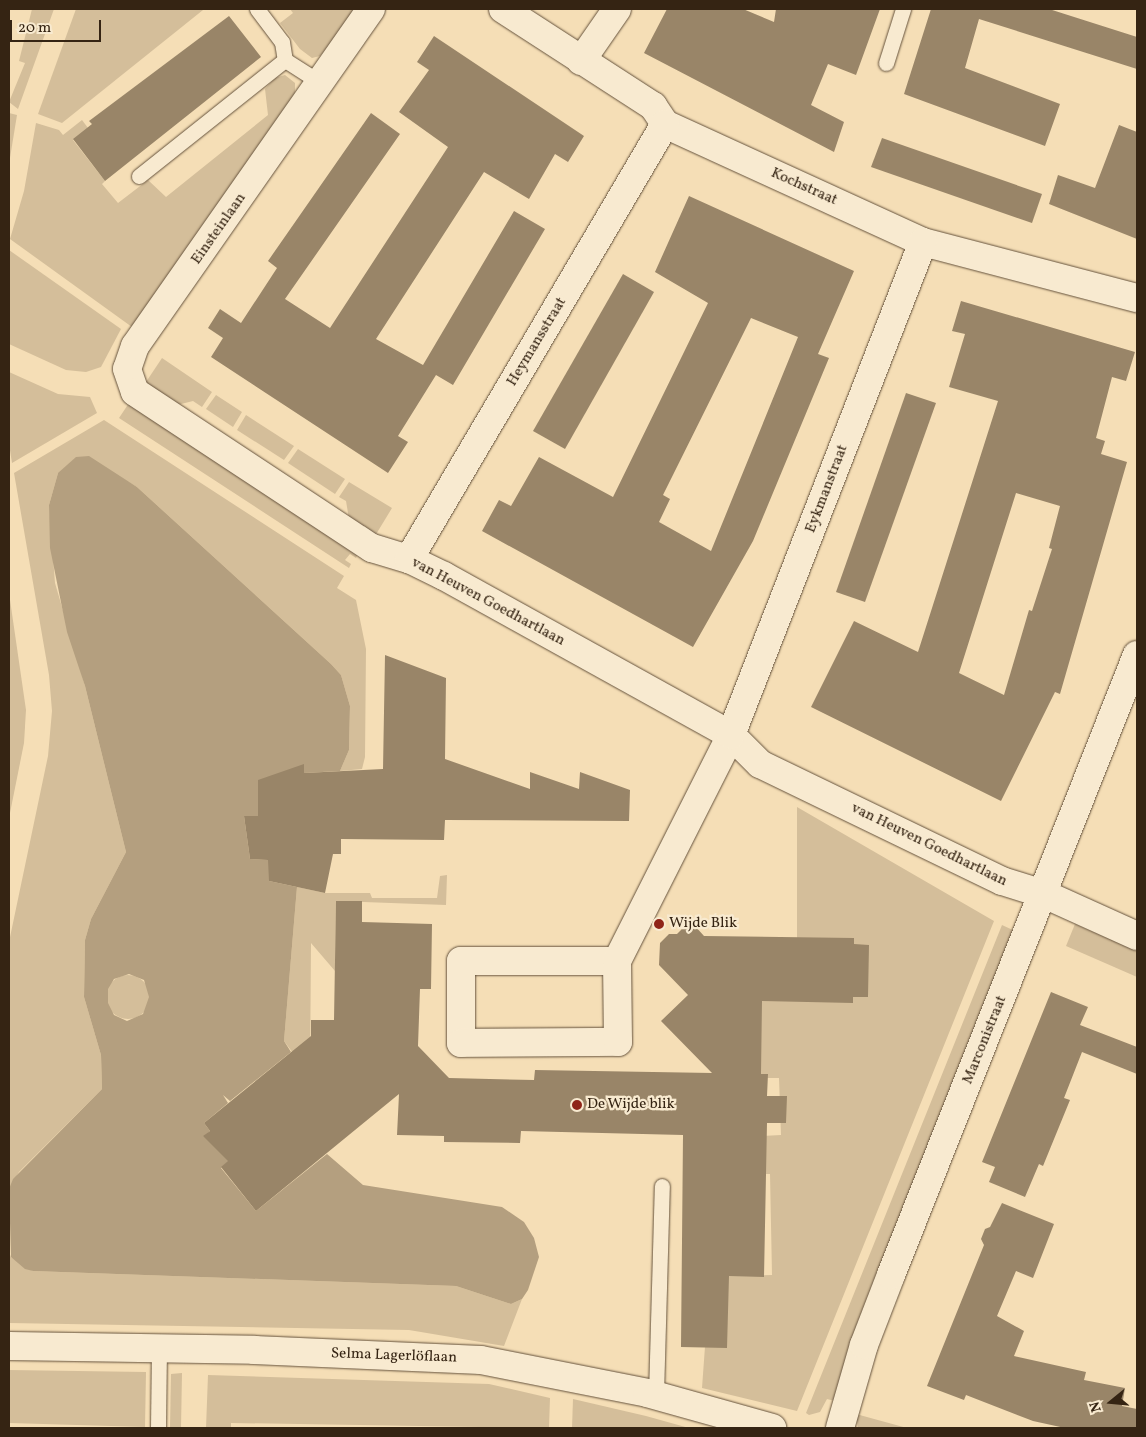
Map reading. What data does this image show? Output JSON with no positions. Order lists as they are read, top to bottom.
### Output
{
  "streets": {
    "street": [
      "Kochstraat",
      "Einsteinlaan",
      "Heymansstraat",
      "Eykmanstraat",
      "van Heuven Goedhartlaan",
      "Marconistraat",
      "Selma Lagerlöflaan"
    ]
  },
  "crossings": [
    ["Kochstraat", "Heymansstraat"],
    ["Kochstraat", "Eykmanstraat"],
    ["Einsteinlaan", "van Heuven Goedhartlaan"],
    ["Heymansstraat", "van Heuven Goedhartlaan"],
    ["Eykmanstraat", "van Heuven Goedhartlaan"],
    ["van Heuven Goedhartlaan", "Marconistraat"]
  ],
  "places": ["Wijde Blik", "De Wijde blik"],
  "scale_bar": "20 m",
  "north": "left"
}
